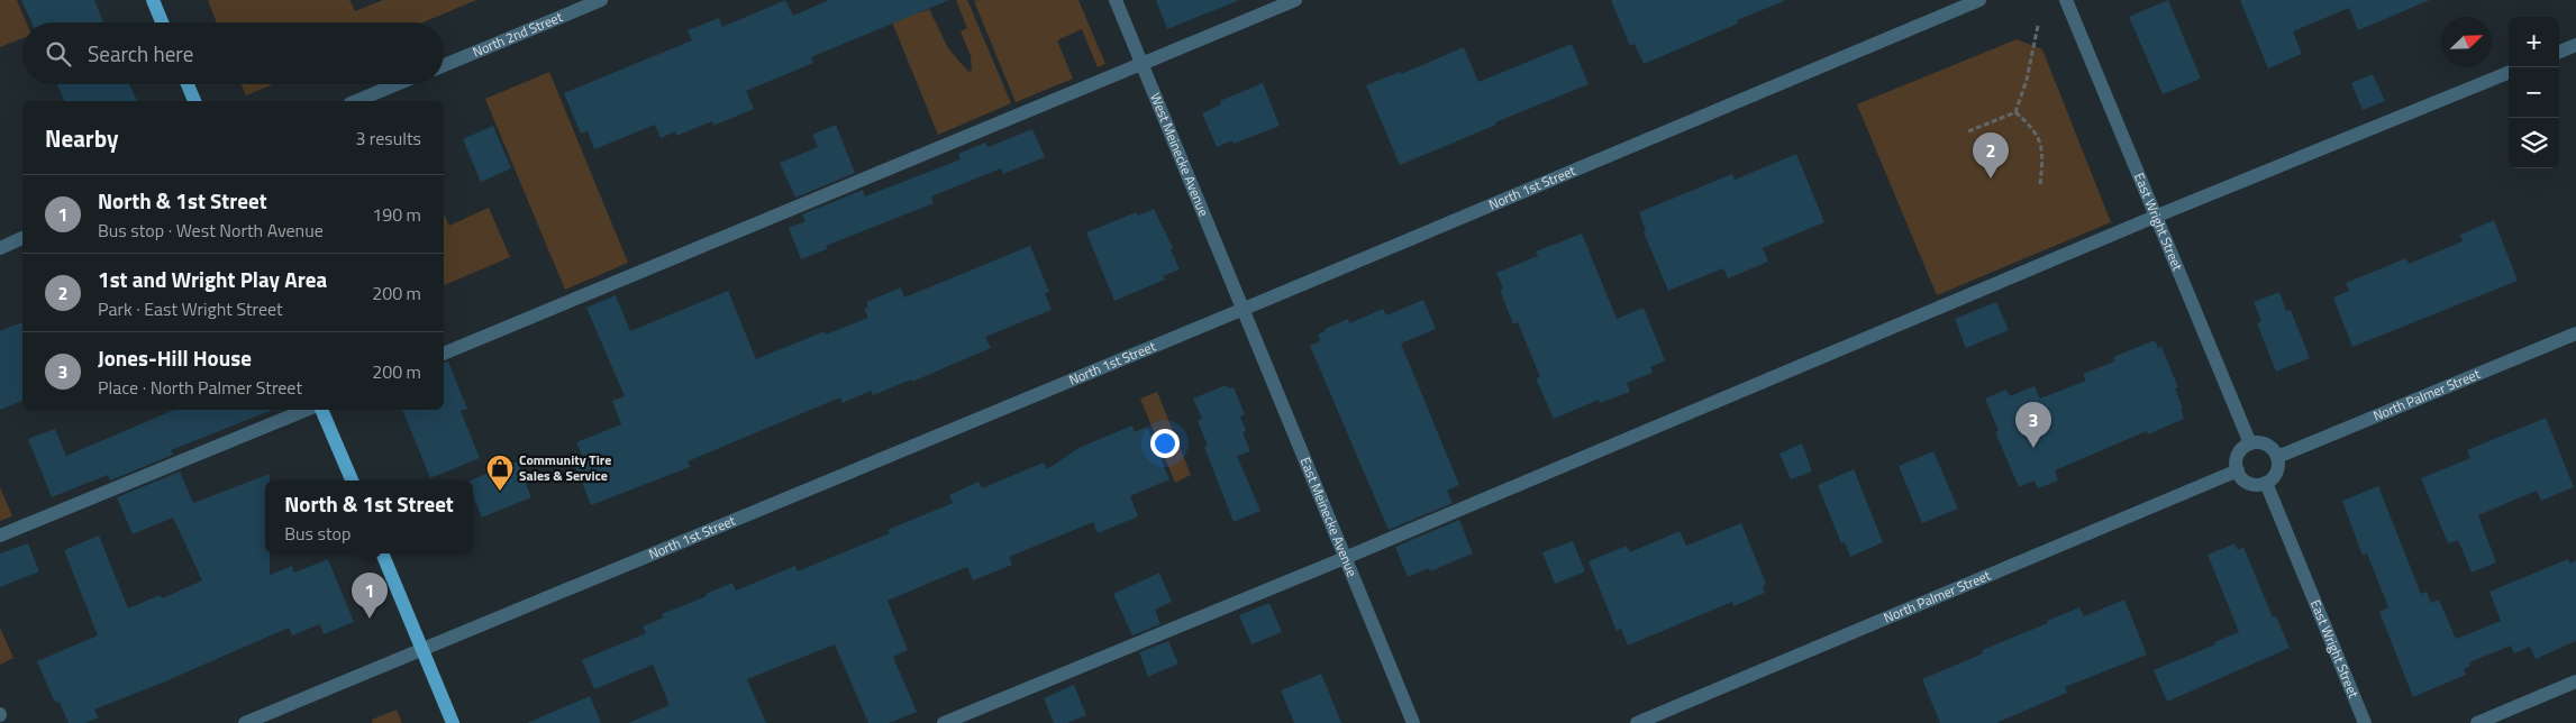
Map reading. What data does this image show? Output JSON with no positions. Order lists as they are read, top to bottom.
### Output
{
  "streets": {
    "street": [
      "North 2nd Street",
      "West Meinecke Avenue",
      "North 1st Street",
      "East Wright Street",
      "North Palmer Street",
      "East Meinecke Avenue"
    ]
  },
  "crossings": [
    ["West Meinecke Avenue", "North 1st Street"],
    ["West Meinecke Avenue", "East Meinecke Avenue"],
    ["North 1st Street", "East Meinecke Avenue"],
    ["East Wright Street", "North Palmer Street"]
  ],
  "places": {
    "shop": ["Community Tire Sales & Service"]
  },
  "north": "top right",
  "page": {
    "map_buttons": ["+", "−"],
    "search": "Search here",
    "heading": ["Nearby", "3 results"],
    "pins": ["2", "3", "1"],
    "list": [
      {
        "mark": "1",
        "name": "North & 1st Street",
        "note": "Bus stop · West North Avenue",
        "value": "190 m"
      },
      {
        "mark": "2",
        "name": "1st and Wright Play Area",
        "note": "Park · East Wright Street",
        "value": "200 m"
      },
      {
        "mark": "3",
        "name": "Jones-Hill House",
        "note": "Place · North Palmer Street",
        "value": "200 m"
      }
    ],
    "popup": ["North & 1st Street", "Bus stop"]
  }
}
